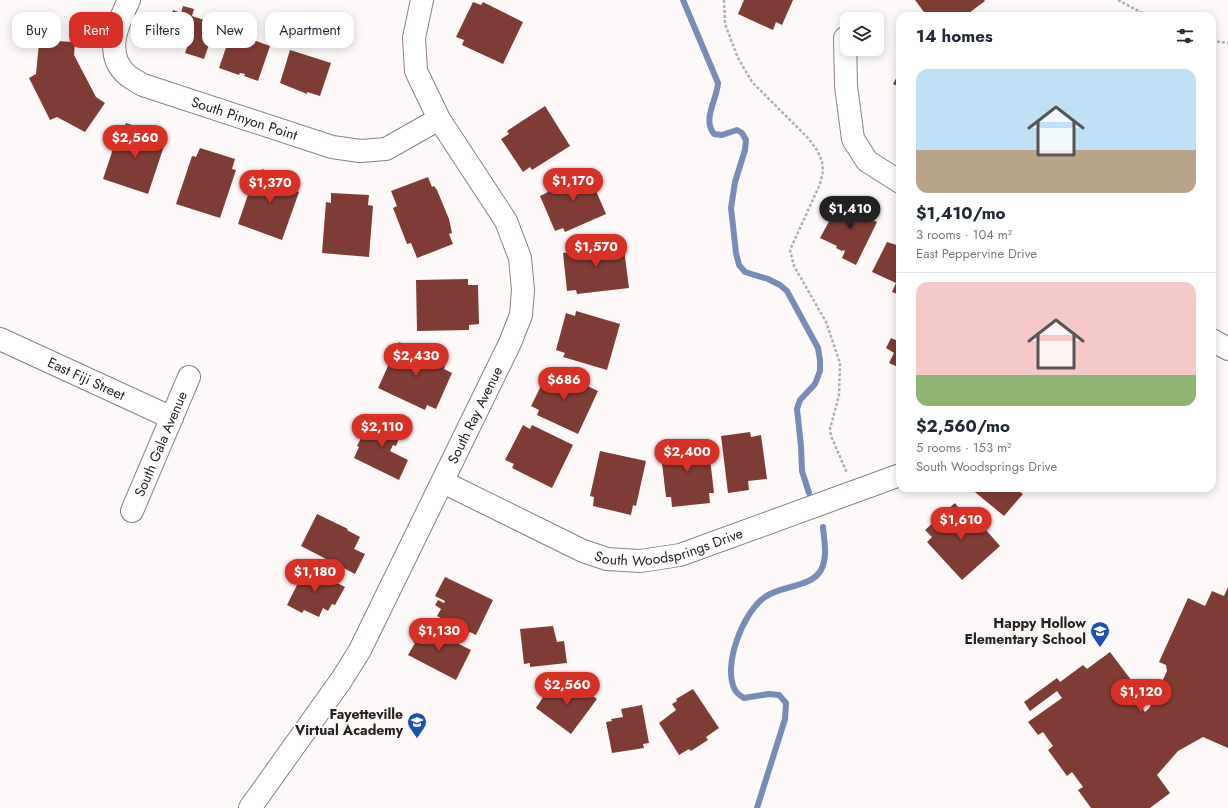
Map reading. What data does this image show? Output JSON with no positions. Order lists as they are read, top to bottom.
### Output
{
  "streets": {
    "street": [
      "South Pinyon Point",
      "East Fiji Street",
      "South Ray Avenue",
      "South Gala Avenue",
      "South Woodsprings Drive"
    ]
  },
  "crossings": [
    ["South Pinyon Point", "South Ray Avenue"],
    ["East Fiji Street", "South Gala Avenue"],
    ["South Ray Avenue", "South Woodsprings Drive"]
  ],
  "places": {
    "school or university": ["Happy Hollow Elementary School", "Fayetteville Virtual Academy"]
  },
  "page": {
    "chip": [
      "Buy",
      "Rent",
      "Filters",
      "New",
      "Apartment"
    ],
    "heading": "14 homes",
    "list": [
      {
        "name": "$1,410/mo",
        "note": "3 rooms · 104 m² · East Peppervine Drive"
      },
      {
        "name": "$2,560/mo",
        "note": "5 rooms · 153 m² · South Woodsprings Drive"
      }
    ],
    "price": [
      "$2,560",
      "$1,170",
      "$1,370",
      "$1,410",
      "$1,570",
      "$2,430",
      "$686",
      "$2,110",
      "$2,400",
      "$1,610",
      "$1,180",
      "$1,130",
      "$2,560",
      "$1,120"
    ]
  }
}
